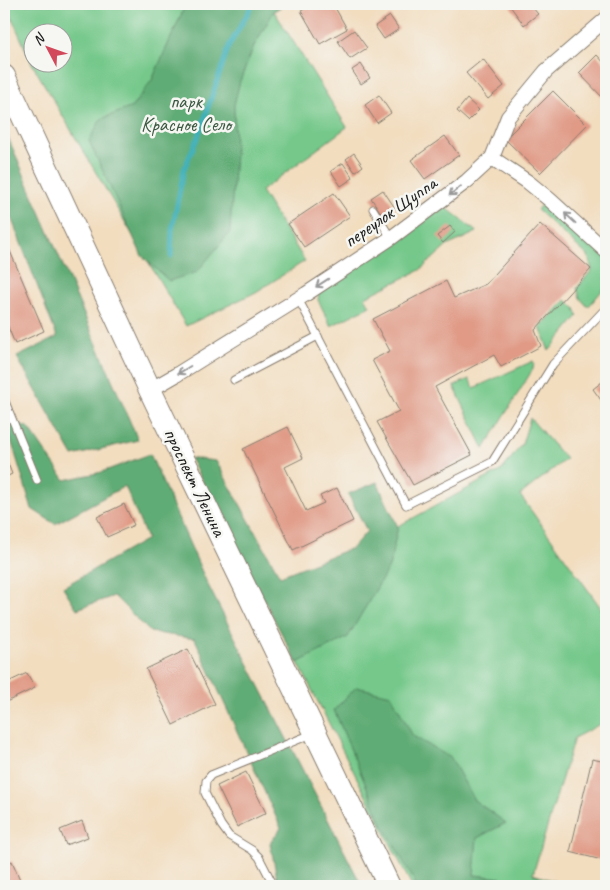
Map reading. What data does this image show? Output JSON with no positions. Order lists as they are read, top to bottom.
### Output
{
  "streets": {
    "main road": ["проспект Ленина"],
    "street": ["переулок Щуппа"]
  },
  "crossings": [
    ["переулок Щуппа", "проспект Ленина"]
  ],
  "one_way": ["переулок Щуппа"],
  "parks": ["парк Красное Село"],
  "north": "top left"
}
